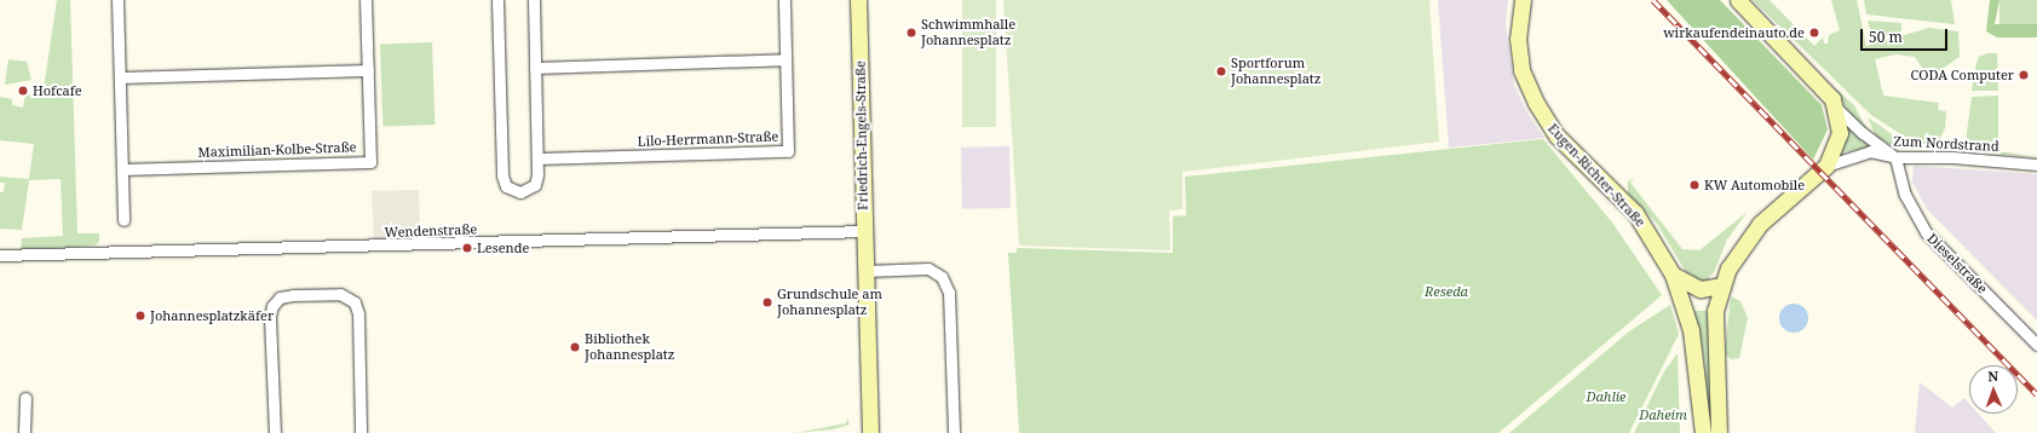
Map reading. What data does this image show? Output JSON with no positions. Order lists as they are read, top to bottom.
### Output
{
  "streets": {
    "main road": ["Friedrich-Engels-Straße", "Eugen-Richter-Straße"],
    "street": [
      "Lilo-Herrmann-Straße",
      "Zum Nordstrand",
      "Maximilian-Kolbe-Straße",
      "Wendenstraße",
      "Dieselstraße"
    ]
  },
  "crossings": [
    ["Friedrich-Engels-Straße", "Wendenstraße"],
    ["Zum Nordstrand", "Dieselstraße"]
  ],
  "parks": ["Reseda", "Dahlie", "Daheim"],
  "places": [
    "Schwimmhalle Johannesplatz",
    "wirkaufendeinauto.de",
    "Sportforum Johannesplatz",
    "CODA Computer",
    "Hofcafe",
    "KW Automobile",
    "Lesende",
    "Grundschule am Johannesplatz",
    "Johannesplatzkäfer",
    "Bibliothek Johannesplatz"
  ],
  "scale_bar": "50 m",
  "north": "top"
}
